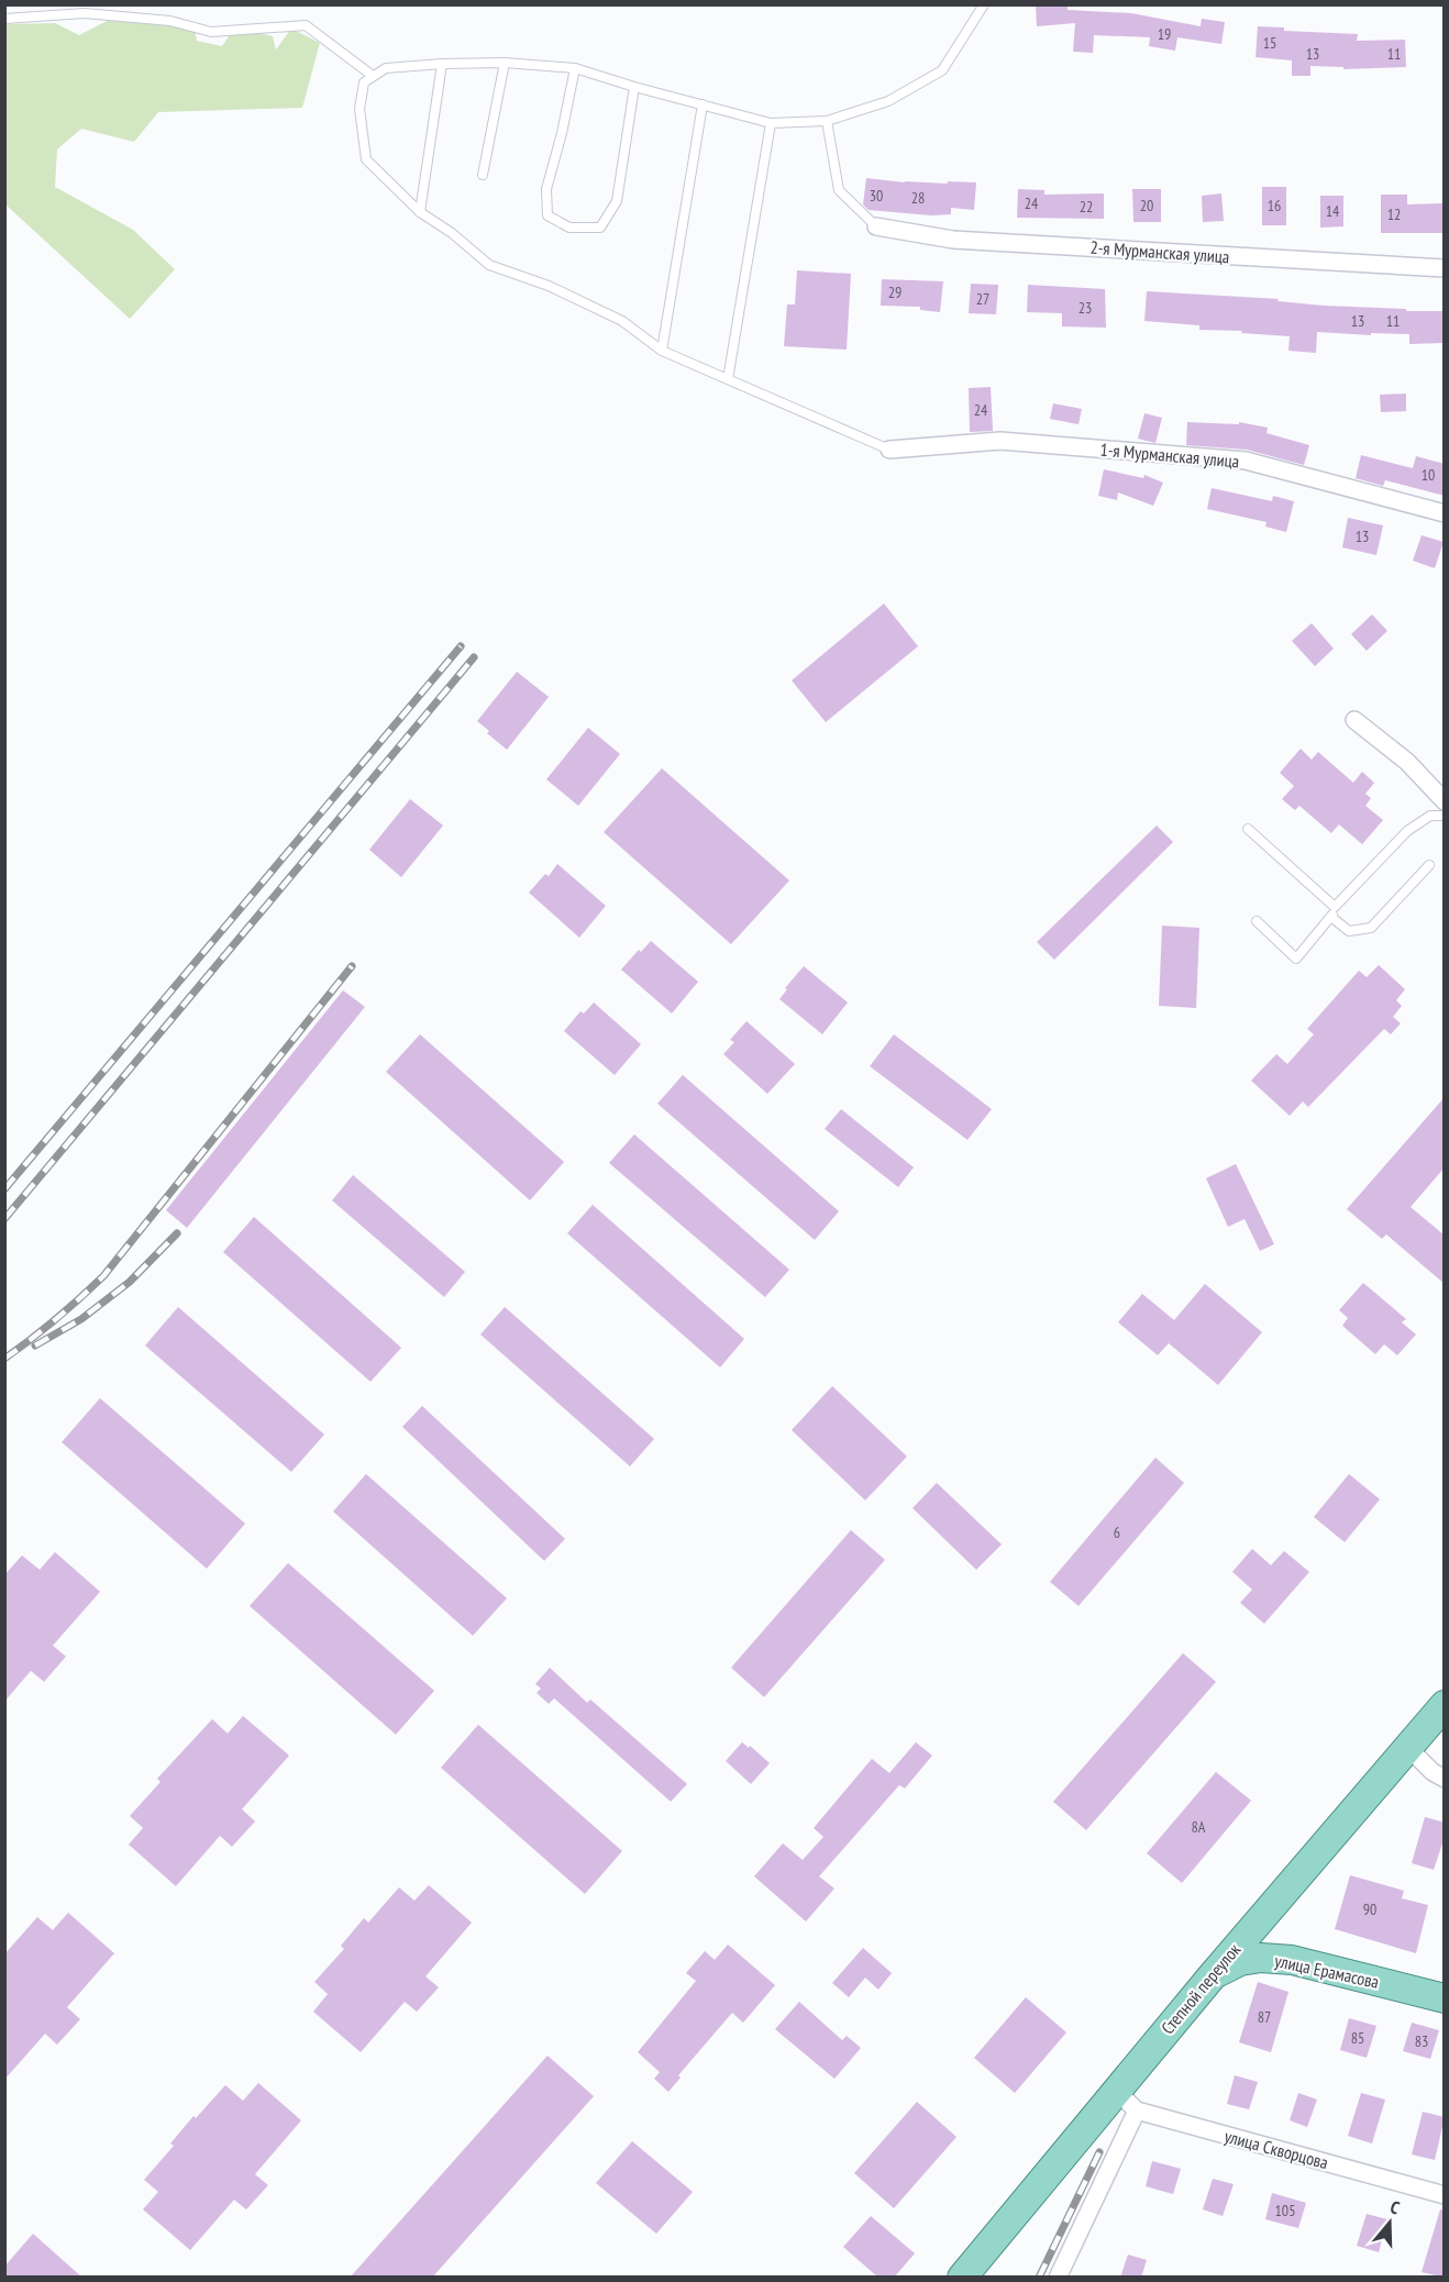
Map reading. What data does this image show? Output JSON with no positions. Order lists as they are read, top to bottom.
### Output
{
  "streets": {
    "main road": ["улица Ерамасова", "Степной переулок"],
    "street": ["2-я Мурманская улица", "1-я Мурманская улица", "улица Скворцова"]
  },
  "crossings": [
    ["улица Ерамасова", "Степной переулок"],
    ["Степной переулок", "улица Скворцова"]
  ],
  "house_numbers": [
    "19",
    "15",
    "13",
    "11",
    "30",
    "28",
    "24",
    "20",
    "16",
    "22",
    "14",
    "12",
    "29",
    "27",
    "23",
    "13",
    "11",
    "24",
    "10",
    "13",
    "6",
    "8А",
    "90",
    "87",
    "85",
    "83",
    "105"
  ],
  "north": "top"
}
